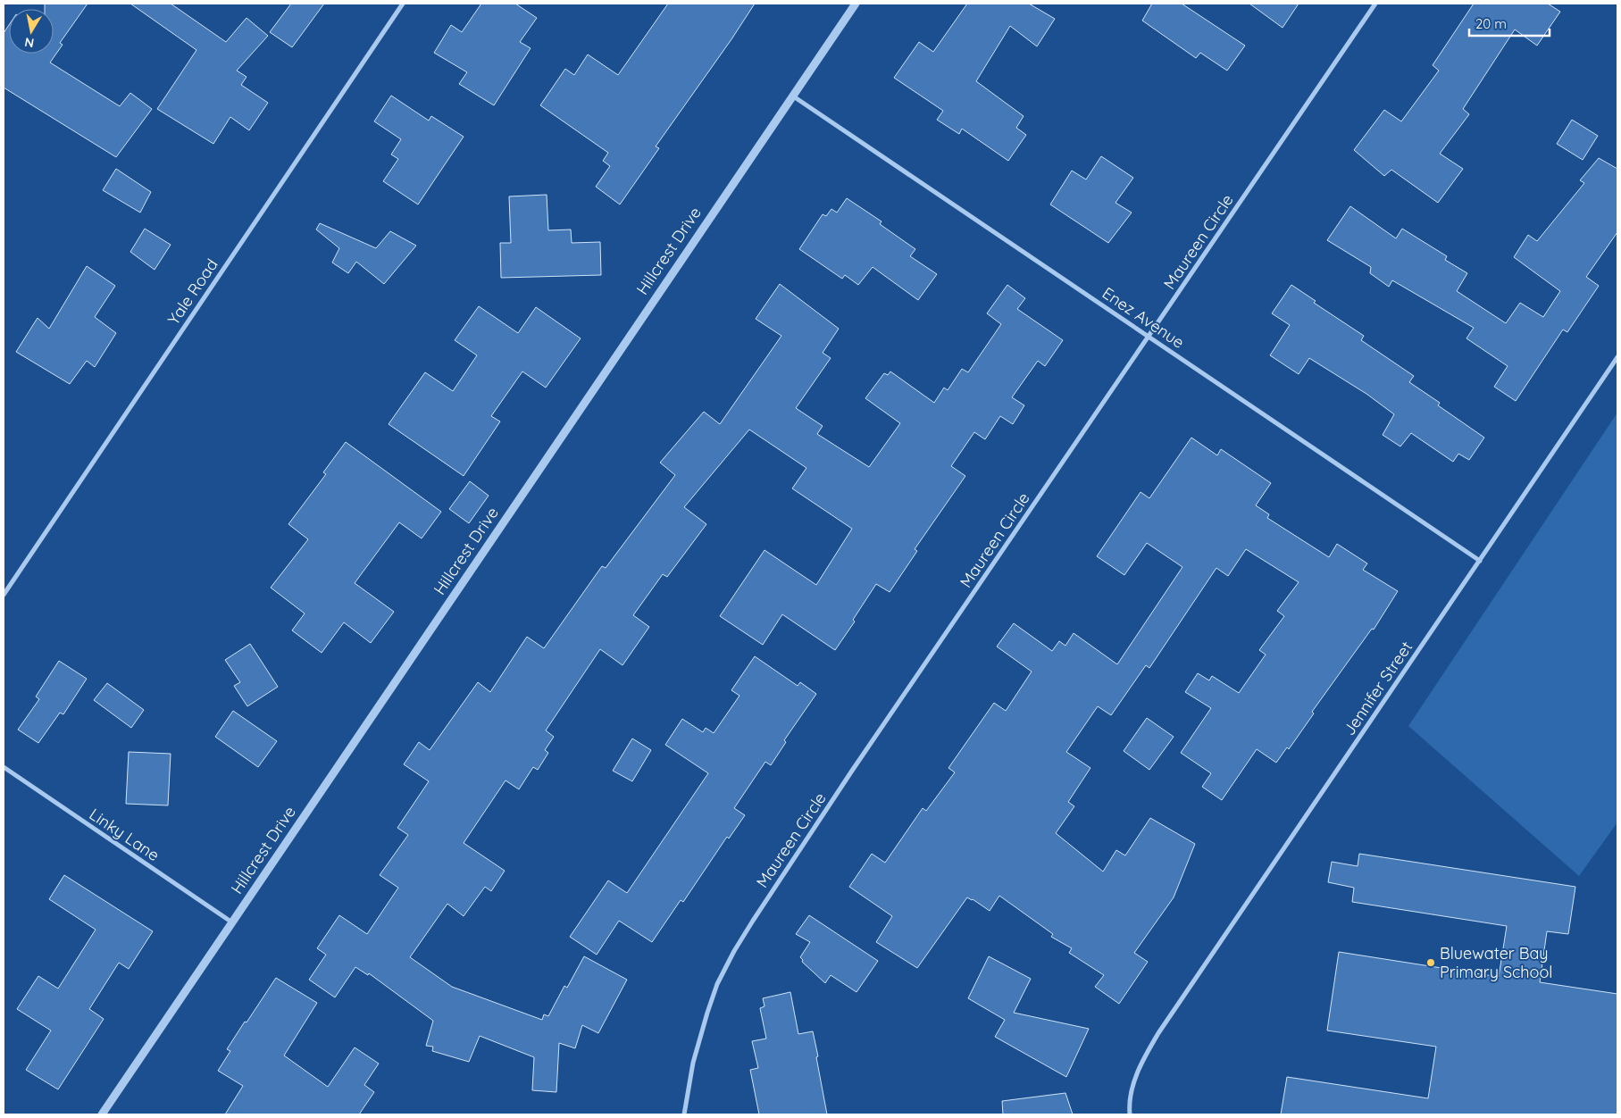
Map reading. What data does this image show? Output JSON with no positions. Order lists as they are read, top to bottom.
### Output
{
  "streets": {
    "street": [
      "Maureen Circle",
      "Hillcrest Drive",
      "Yale Road",
      "Enez Avenue",
      "Jennifer Street",
      "Linky Lane"
    ]
  },
  "crossings": [
    ["Maureen Circle", "Enez Avenue"],
    ["Hillcrest Drive", "Enez Avenue"],
    ["Hillcrest Drive", "Linky Lane"],
    ["Enez Avenue", "Jennifer Street"]
  ],
  "places": ["Bluewater Bay Primary School"],
  "scale_bar": "20 m",
  "north": "bottom"
}
